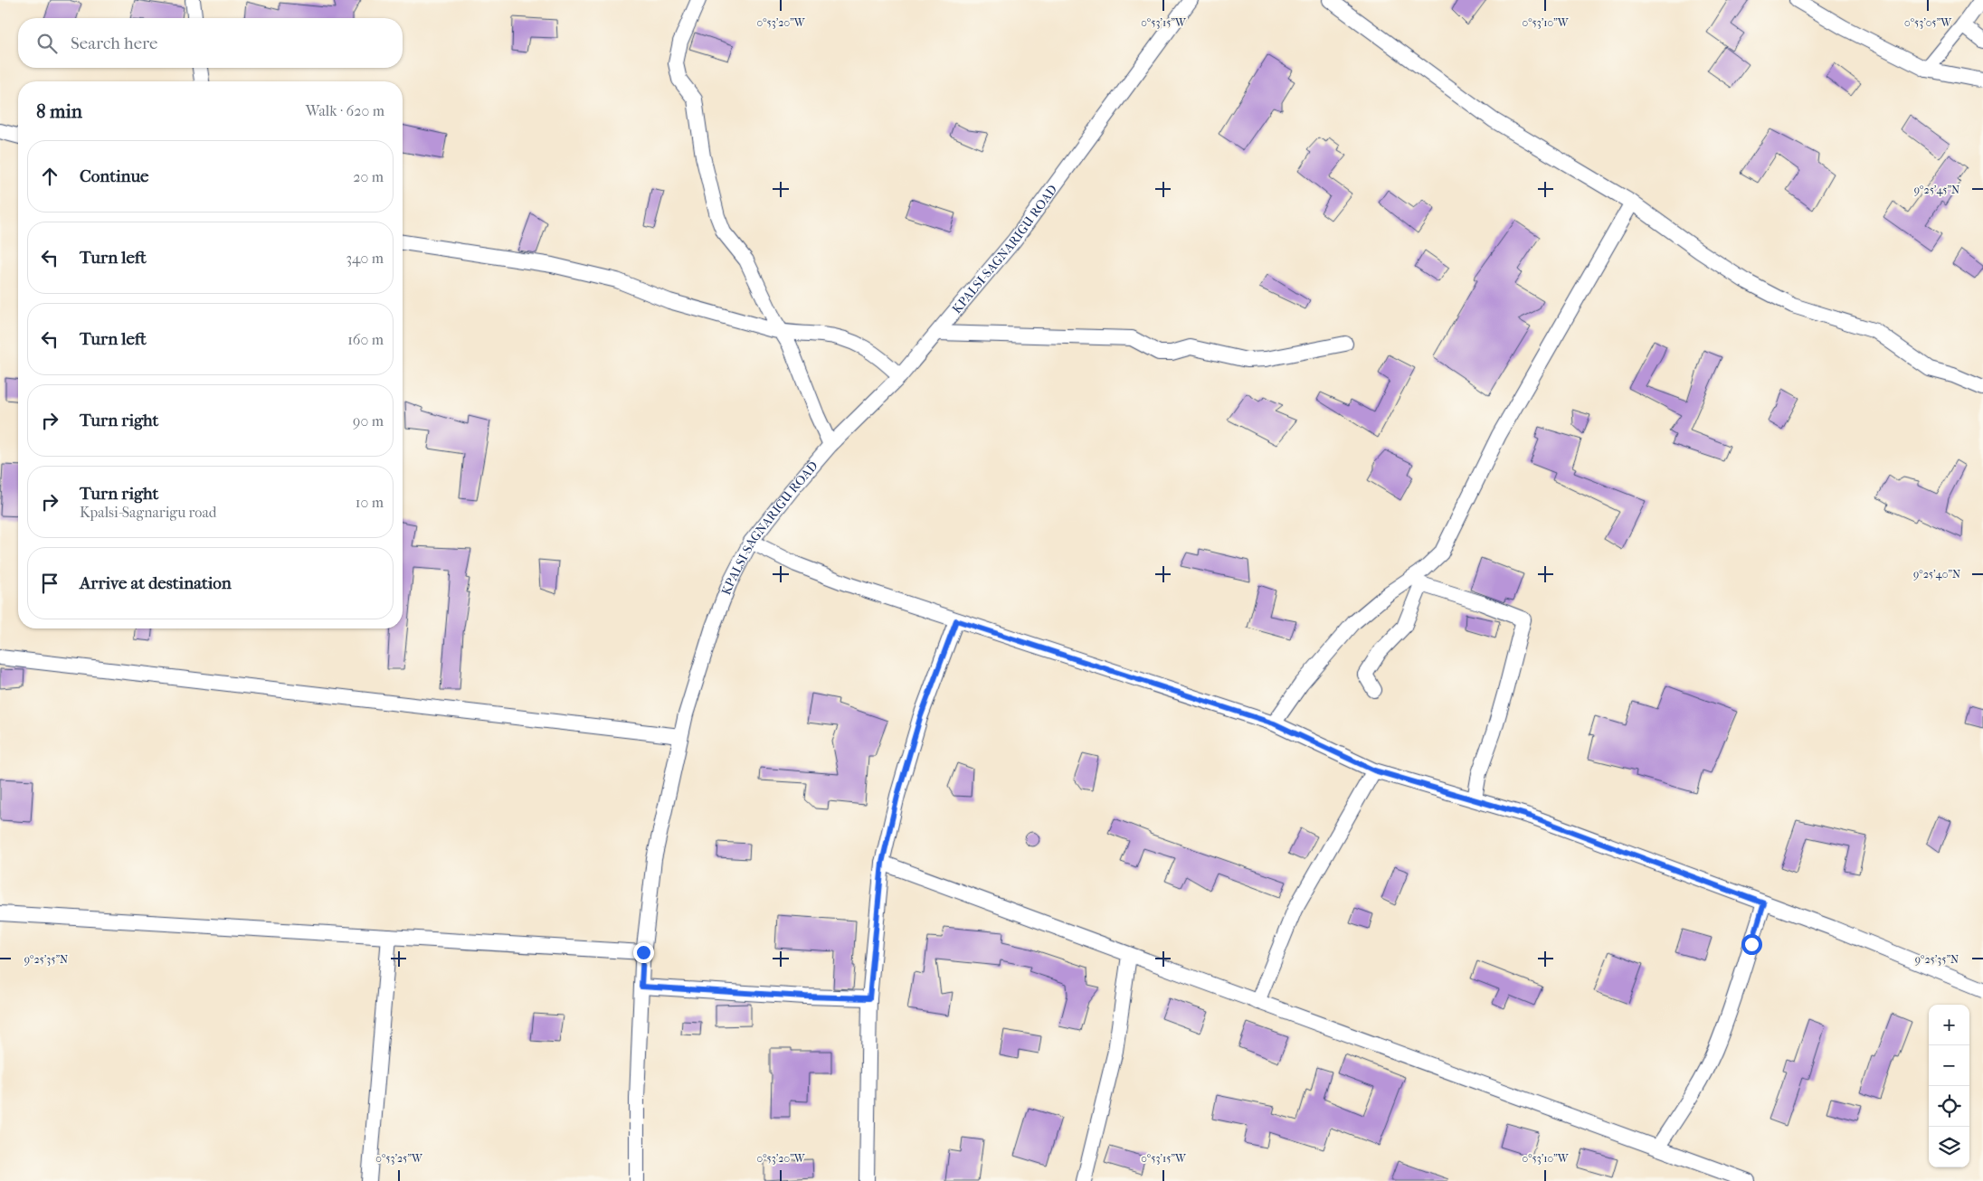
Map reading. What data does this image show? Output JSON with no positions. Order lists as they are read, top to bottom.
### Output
{
  "streets": {
    "street": ["KPALSI-SAGNARIGU ROAD"]
  },
  "page": {
    "search": "Search here",
    "heading": ["8 min", "Walk · 620 m"],
    "list": [
      ["Continue", "20 m"],
      ["Turn left", "340 m"],
      ["Turn left", "160 m"],
      ["Turn right", "90 m"],
      ["Turn right", "Kpalsi-Sagnarigu road", "10 m"],
      "Arrive at destination"
    ],
    "map_buttons": ["+", "−"]
  },
  "coordinates": [
    "0°53'20\"W",
    "0°53'15\"W",
    "0°53'10\"W",
    "0°53'05\"W",
    "9°25'45\"N",
    "9°25'40\"N",
    "9°25'35\"N",
    "0°53'25\"W"
  ]
}
